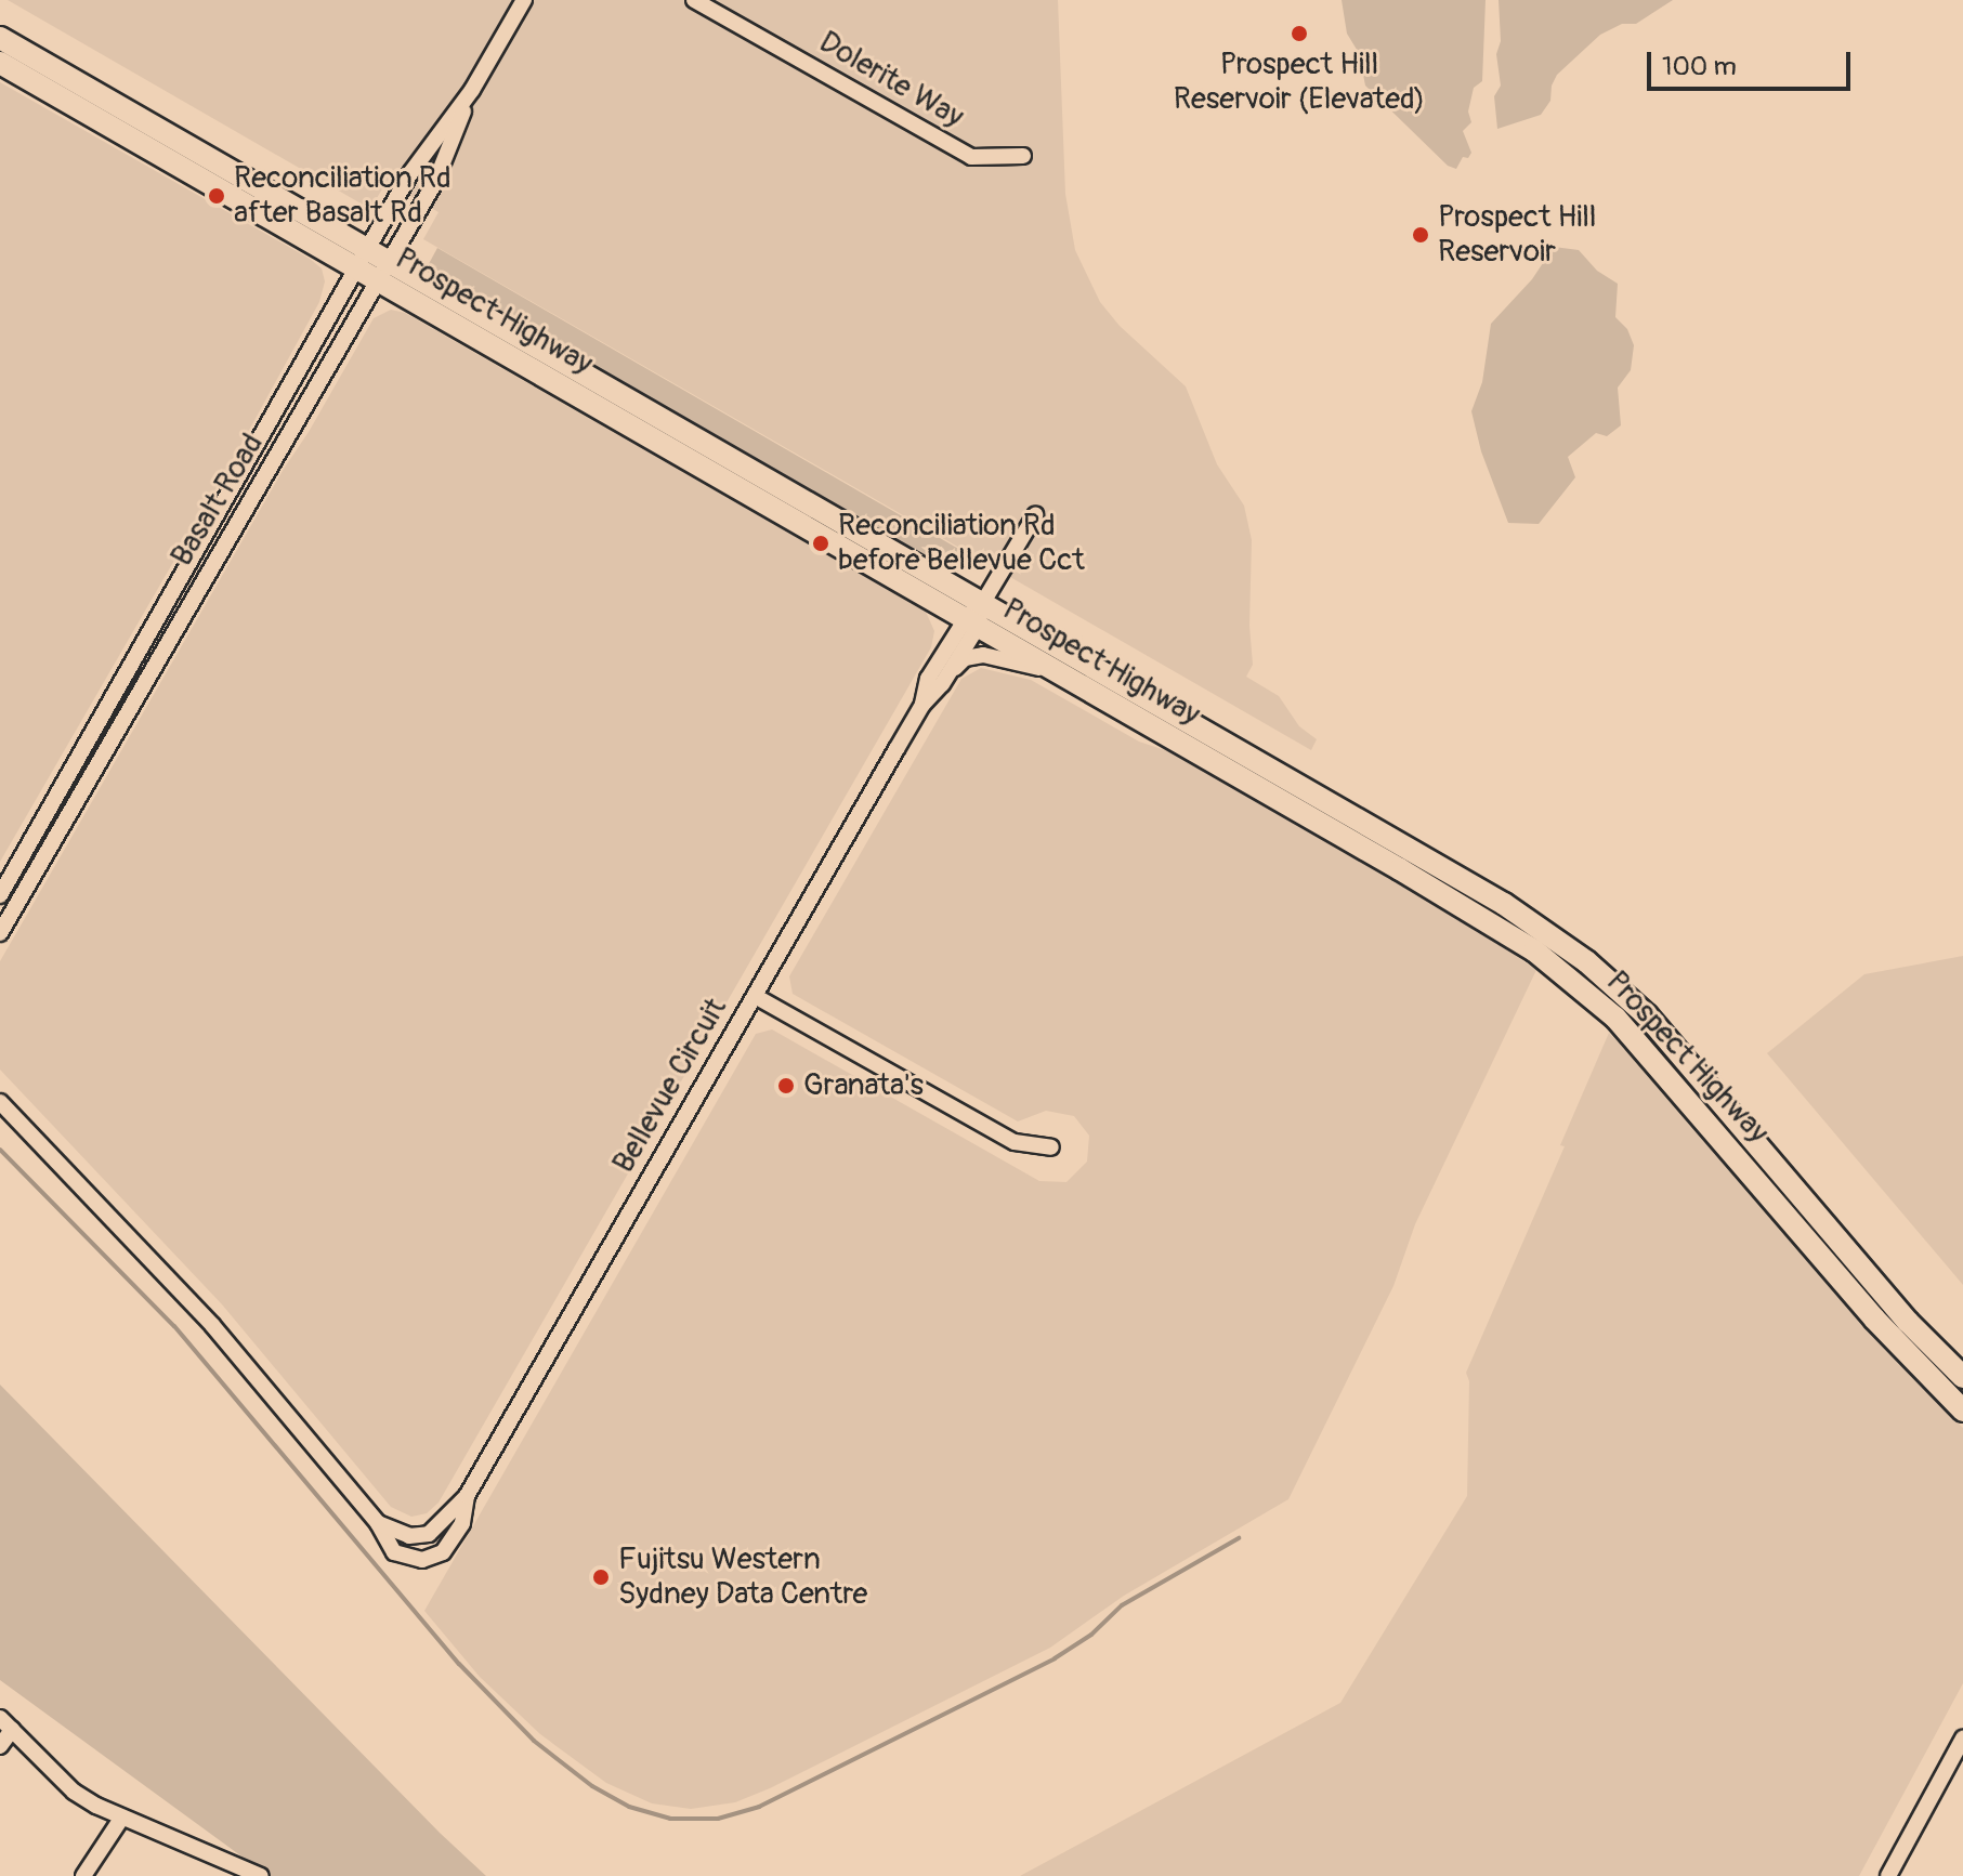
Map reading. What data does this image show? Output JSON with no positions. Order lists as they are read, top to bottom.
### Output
{
  "streets": {
    "main road": ["Prospect Highway"],
    "street": ["Dolerite Way", "Basalt Road", "Bellevue Circuit"]
  },
  "crossings": [
    ["Prospect Highway", "Basalt Road"],
    ["Prospect Highway", "Bellevue Circuit"]
  ],
  "places": [
    "Prospect Hill Reservoir (Elevated)",
    "Reconciliation Rd after Basalt Rd",
    "Prospect Hill Reservoir",
    "Reconciliation Rd before Bellevue Cct",
    "Granata's",
    "Fujitsu Western Sydney Data Centre"
  ],
  "scale_bar": "100 m"
}
